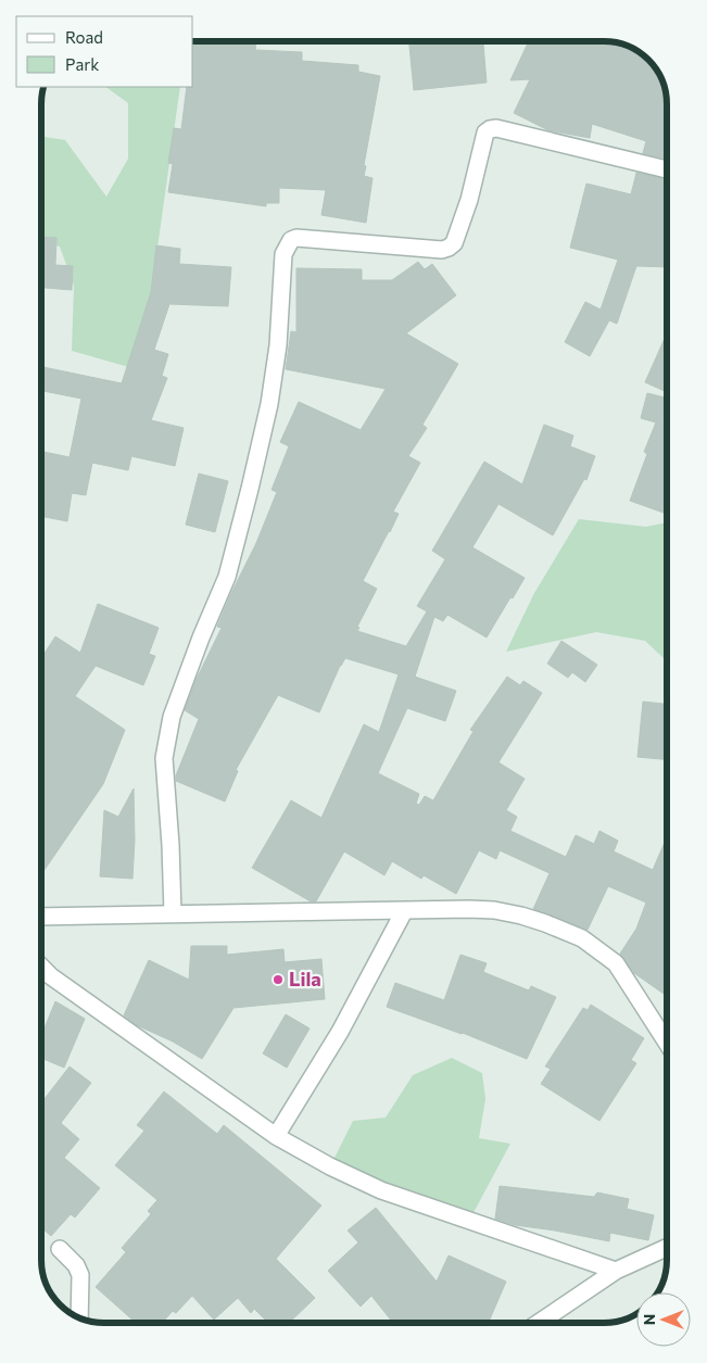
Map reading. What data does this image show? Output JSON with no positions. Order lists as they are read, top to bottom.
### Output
{
  "places": ["Lila"],
  "legend": ["Road", "Park"],
  "north": "left"
}
